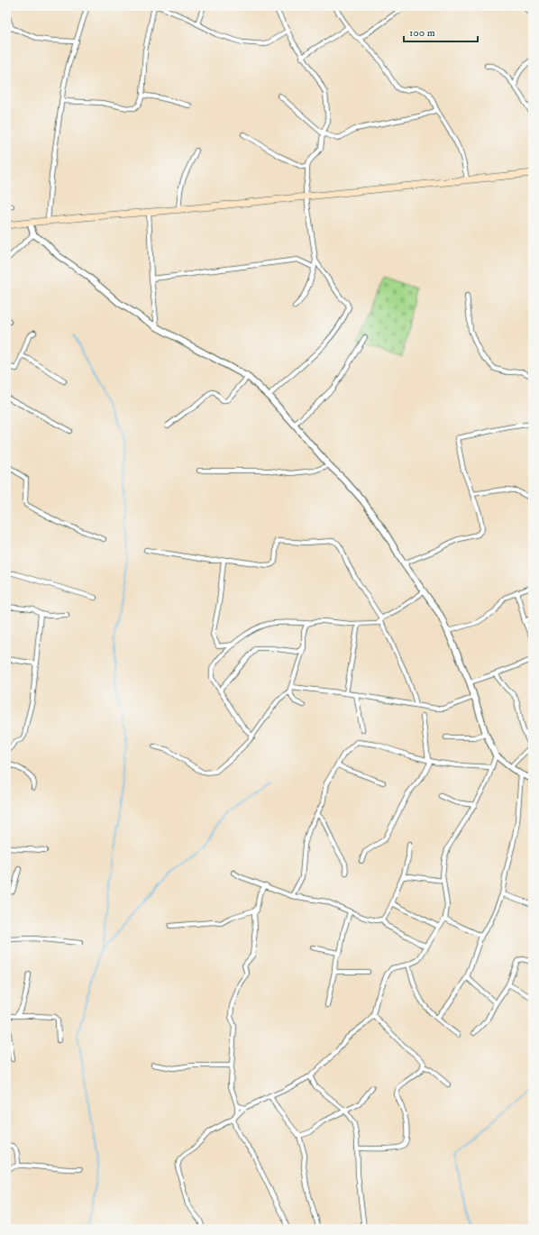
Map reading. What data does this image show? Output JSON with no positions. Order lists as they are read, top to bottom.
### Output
{
  "scale_bar": "100 m"
}
